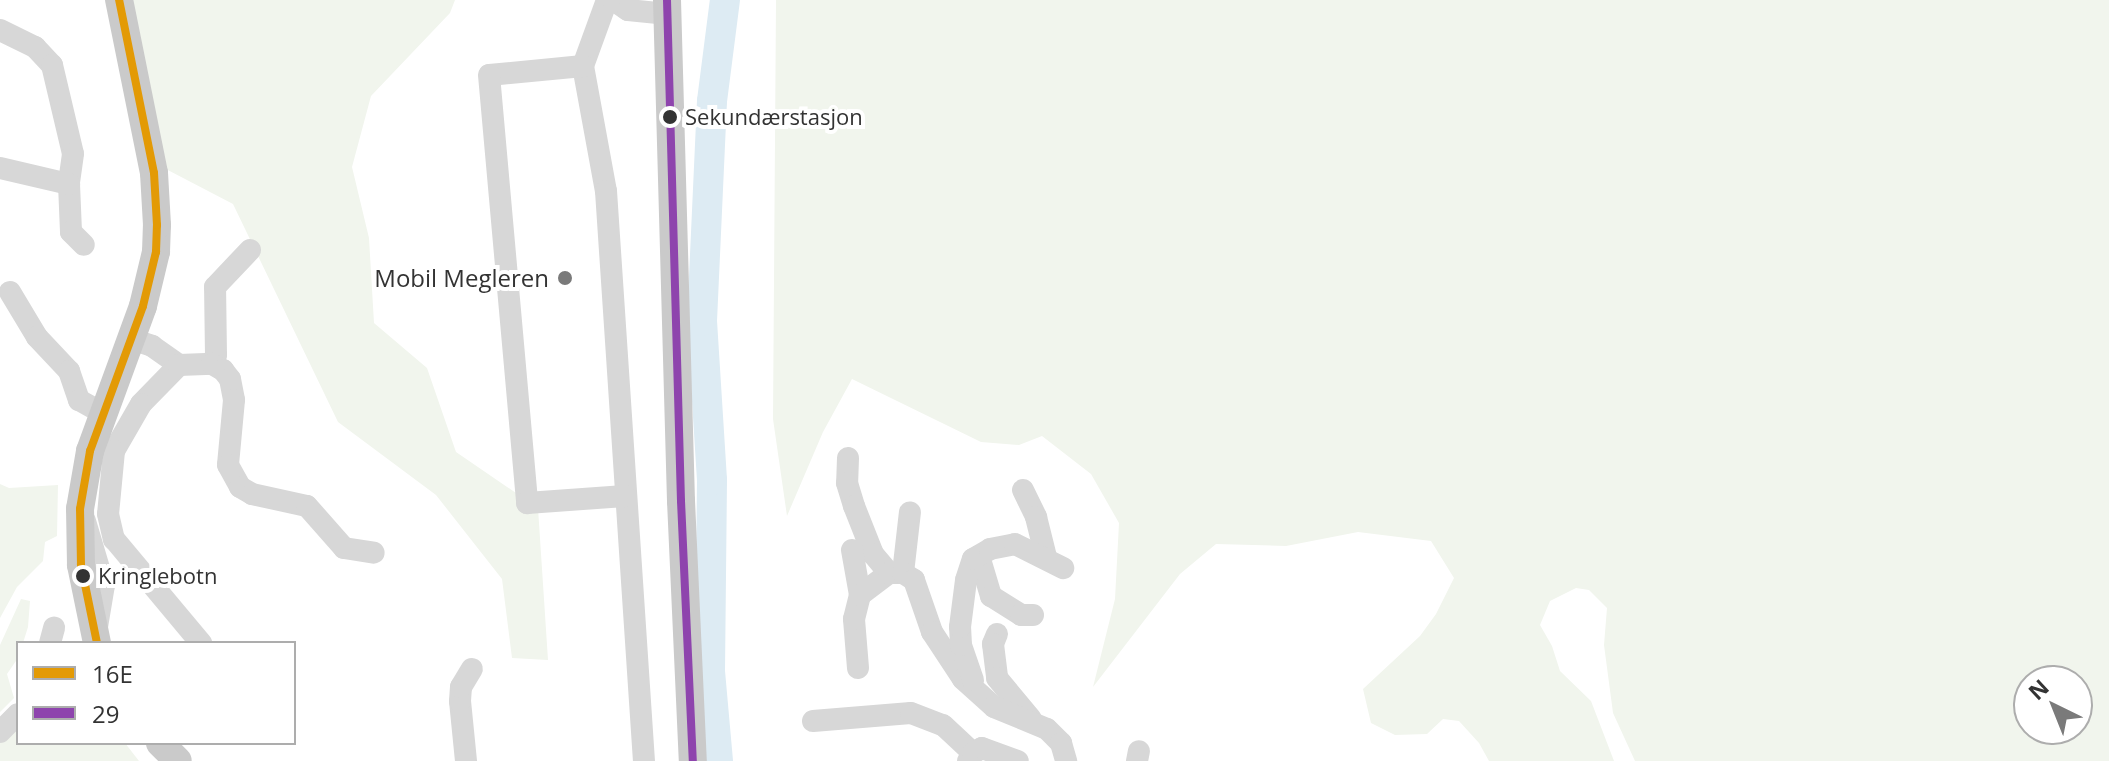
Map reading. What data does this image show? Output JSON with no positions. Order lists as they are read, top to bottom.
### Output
{
  "places": ["Sekundærstasjon", "Mobil Megleren", "Kringlebotn"],
  "lines": ["transit line 16E", "transit line 29"],
  "legend": ["16E", "29"],
  "north": "top left"
}
